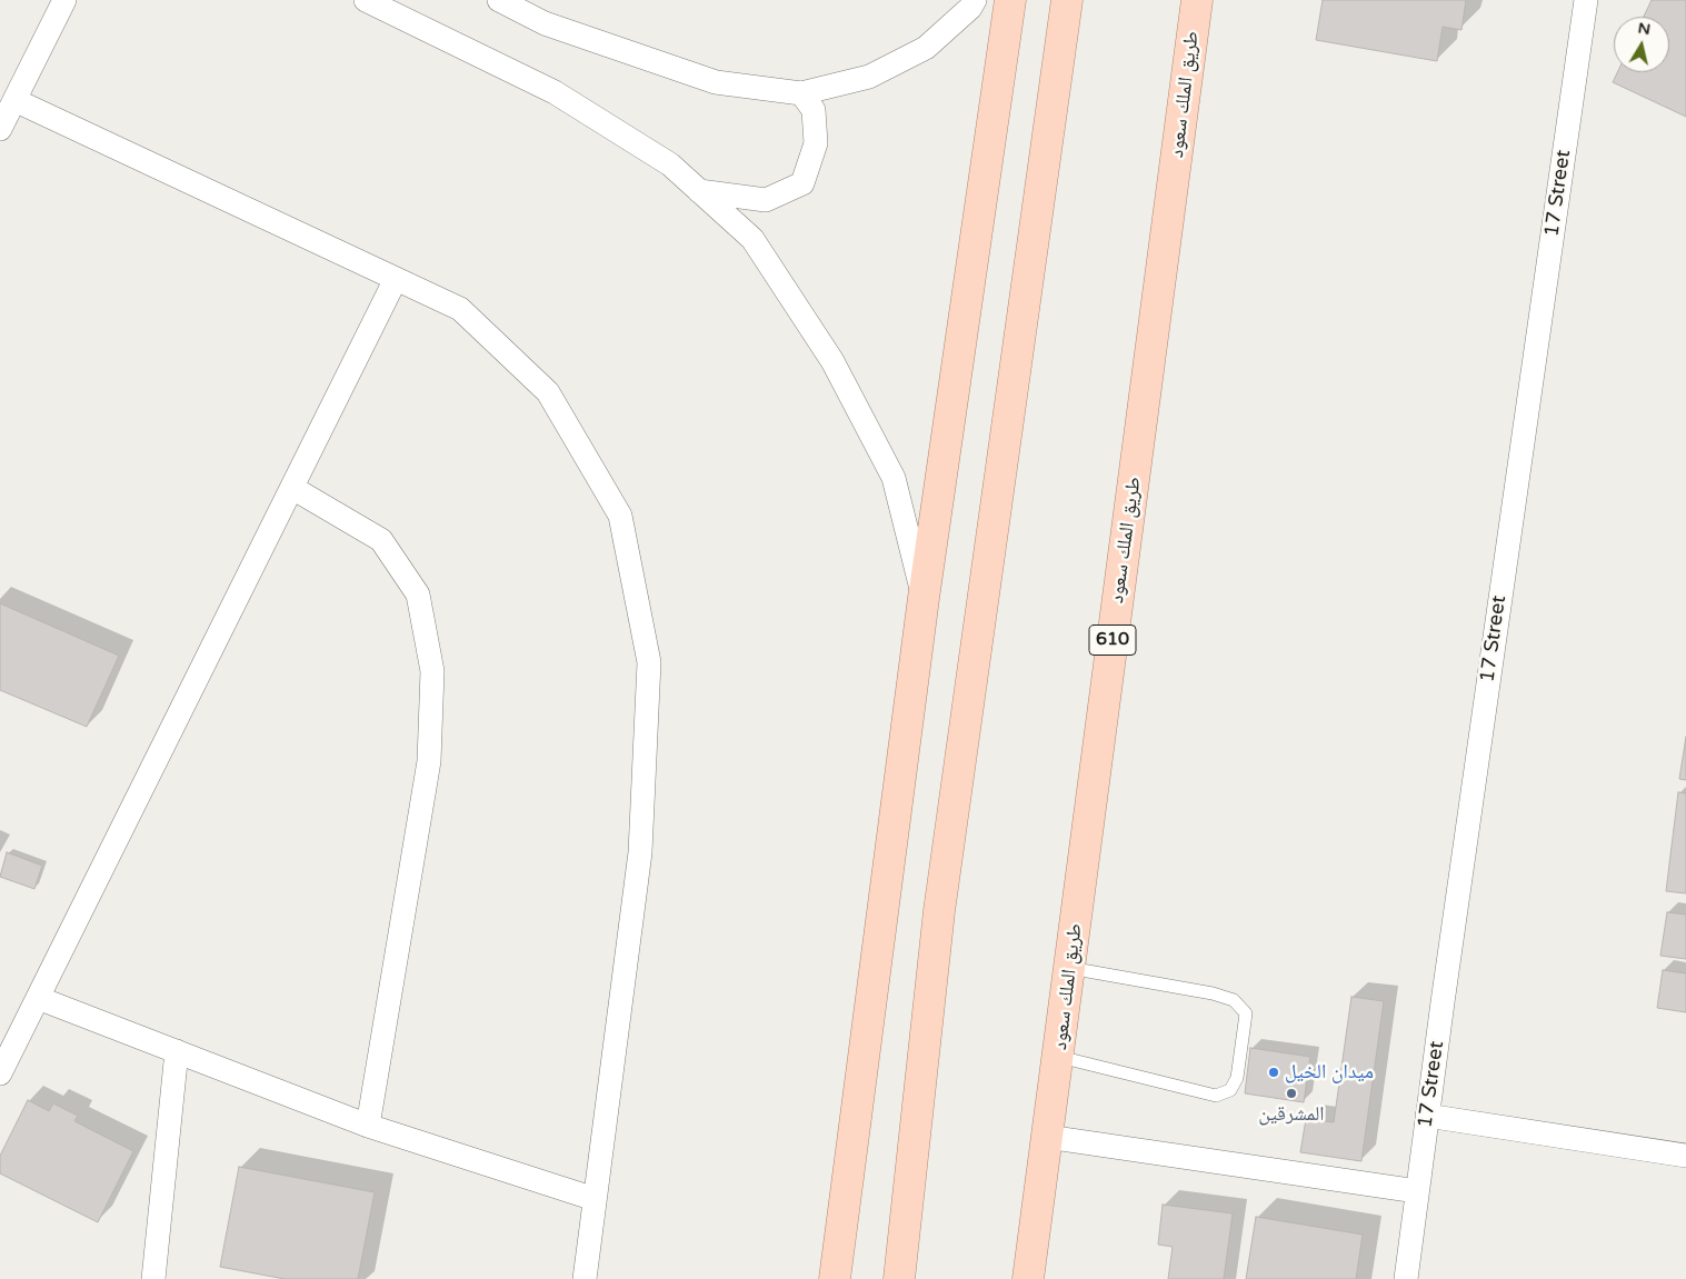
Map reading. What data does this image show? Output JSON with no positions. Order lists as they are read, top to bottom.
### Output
{
  "streets": {
    "main road": ["طريق الملك سعود", "610"],
    "street": ["17 Street"]
  },
  "places": ["ميدان الخيل", "المشرقين"],
  "north": "top"
}
